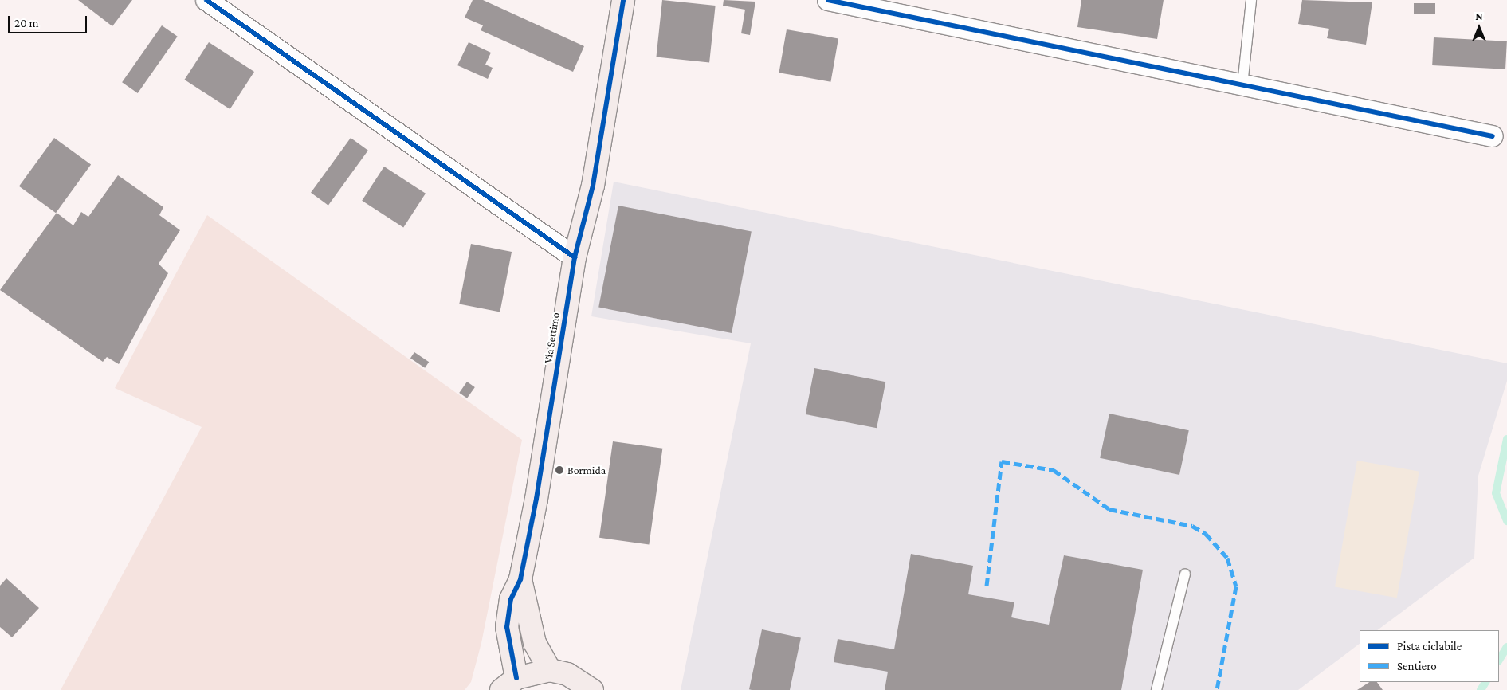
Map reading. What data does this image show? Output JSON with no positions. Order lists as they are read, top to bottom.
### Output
{
  "streets": {
    "street": ["Via Settimo"]
  },
  "places": ["Bormida"],
  "legend": ["Pista ciclabile", "Sentiero"],
  "scale_bar": "20 m",
  "north": "top"
}
